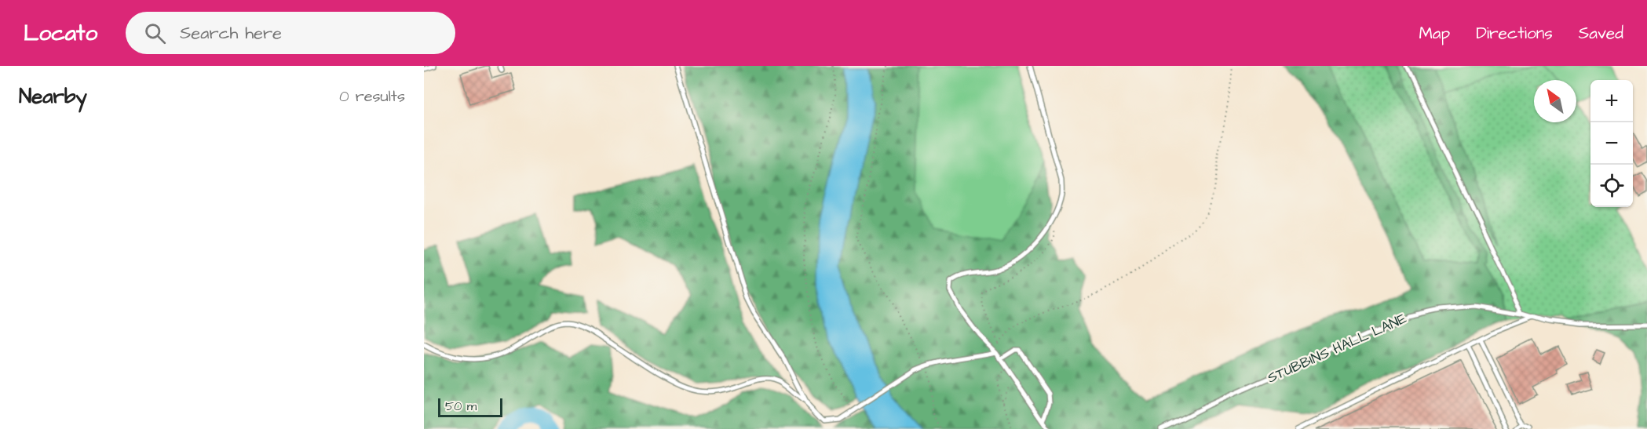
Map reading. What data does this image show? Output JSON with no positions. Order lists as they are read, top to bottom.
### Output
{
  "streets": {
    "lane": ["STUBBINS HALL LANE"]
  },
  "scale_bar": "50 m",
  "north": "top left",
  "page": {
    "header": "Locato",
    "search": "Search here",
    "nav": ["Map", "Directions", "Saved"],
    "heading": ["Nearby", "0 results"],
    "map_buttons": ["+", "−"],
    "scale": "50 m"
  }
}
